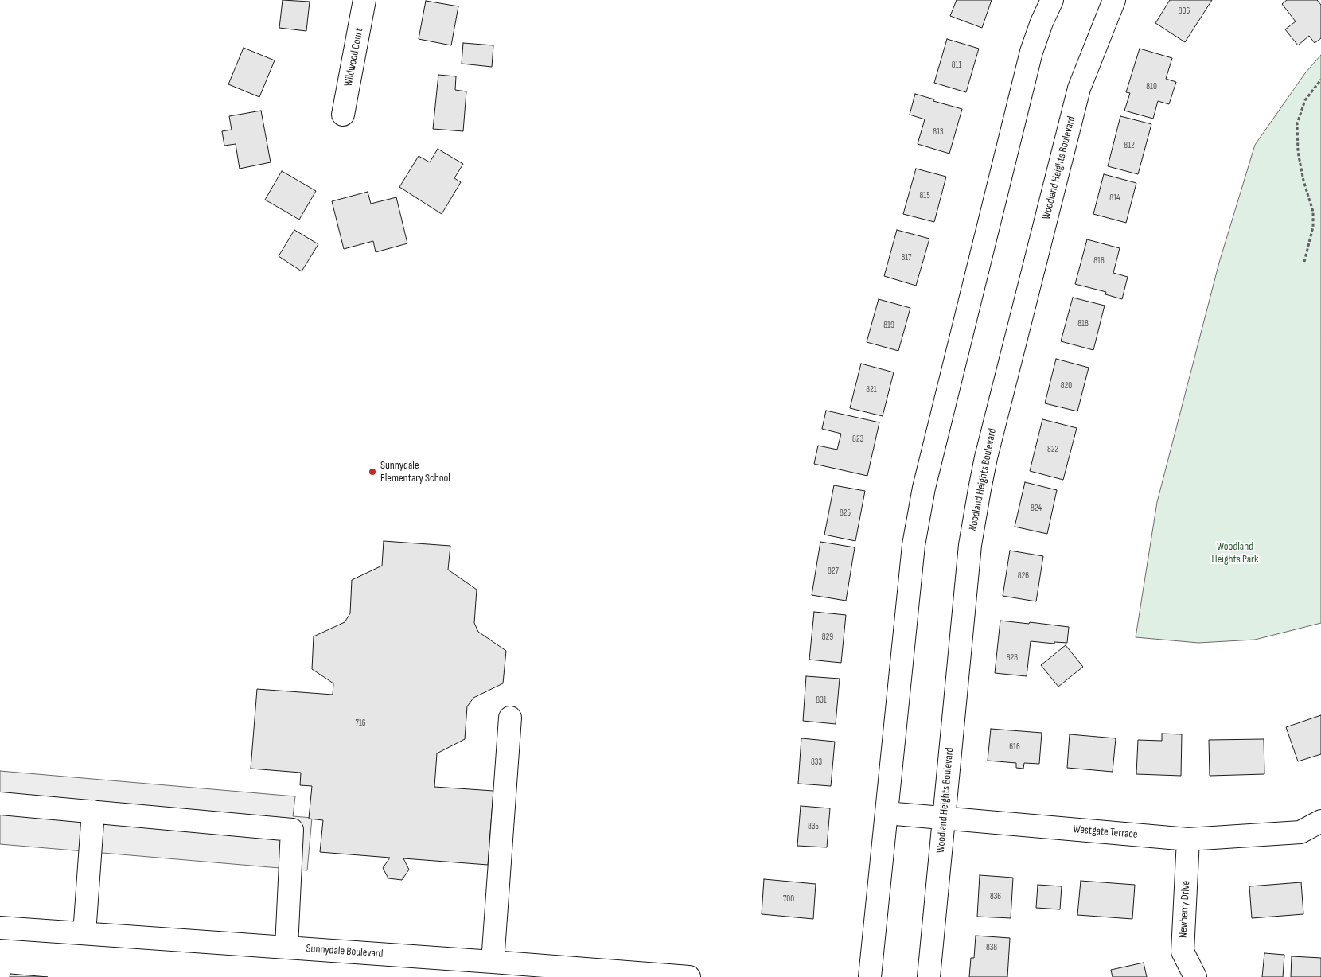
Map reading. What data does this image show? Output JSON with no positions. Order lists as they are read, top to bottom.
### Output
{
  "streets": {
    "street": [
      "Wildwood Court",
      "Woodland Heights Boulevard",
      "Westgate Terrace",
      "Newberry Drive",
      "Sunnydale Boulevard"
    ]
  },
  "crossings": [
    ["Woodland Heights Boulevard", "Westgate Terrace"],
    ["Westgate Terrace", "Newberry Drive"]
  ],
  "parks": ["Woodland Heights Park"],
  "places": ["Sunnydale Elementary School"],
  "house_numbers": [
    "806",
    "811",
    "810",
    "813",
    "812",
    "815",
    "814",
    "817",
    "816",
    "818",
    "819",
    "820",
    "821",
    "823",
    "822",
    "824",
    "825",
    "827",
    "826",
    "829",
    "828",
    "831",
    "716",
    "616",
    "833",
    "835",
    "836",
    "700",
    "838"
  ]
}
